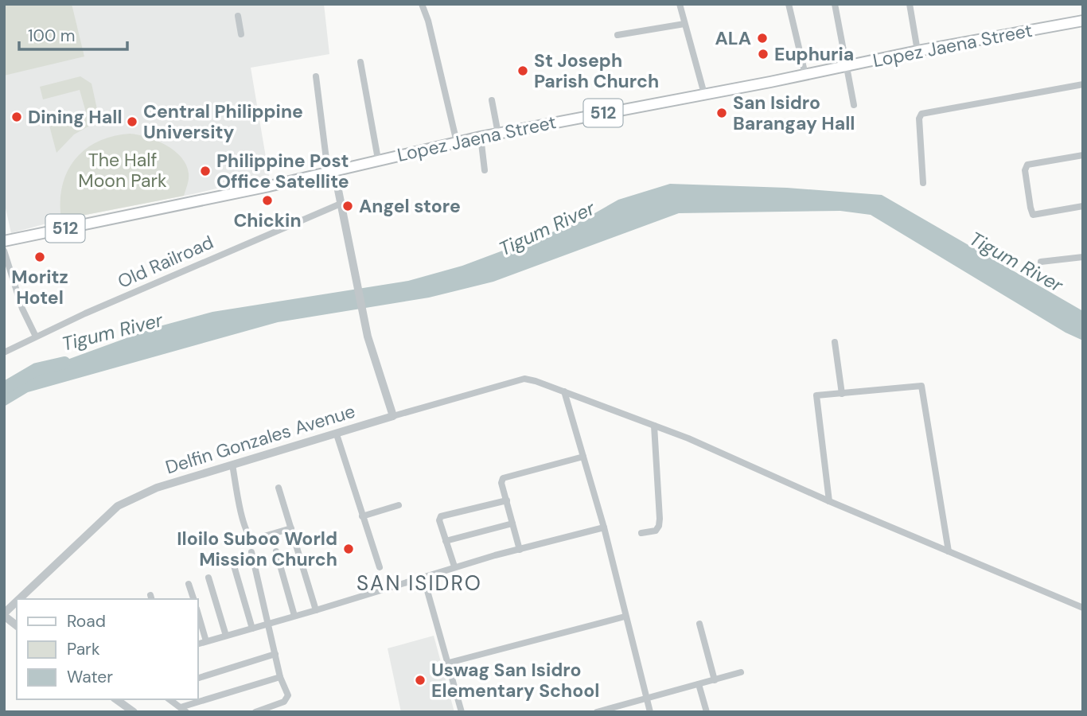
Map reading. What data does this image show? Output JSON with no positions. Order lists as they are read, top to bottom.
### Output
{
  "streets": {
    "main road": ["Lopez Jaena Street", "512"],
    "street": ["Old Railroad", "Delfin Gonzales Avenue"]
  },
  "districts": ["SAN ISIDRO"],
  "water": ["Tigum River"],
  "parks": ["The Half Moon Park"],
  "places": [
    "ALA",
    "Euphuria",
    "St Joseph Parish Church",
    "San Isidro Barangay Hall",
    "Dining Hall",
    "Central Philippine University",
    "Philippine Post Office Satellite",
    "Chickin",
    "Angel store",
    "Moritz Hotel",
    "Iloilo Suboo World Mission Church",
    "Uswag San Isidro Elementary School"
  ],
  "legend": ["Road", "Park", "Water"],
  "scale_bar": "100 m"
}
